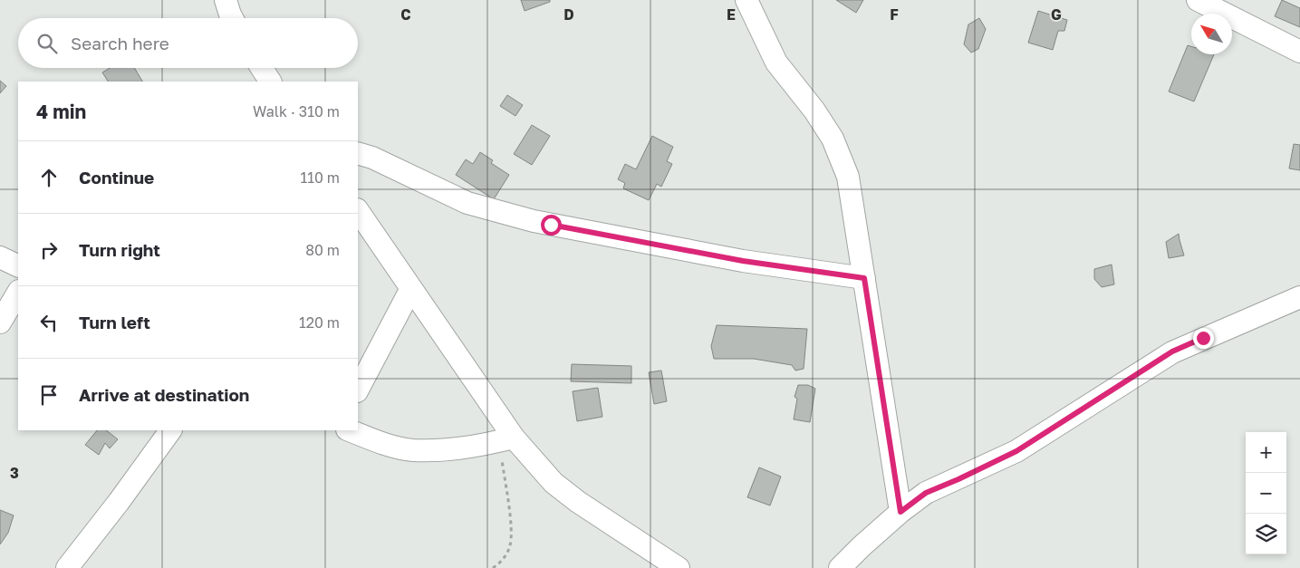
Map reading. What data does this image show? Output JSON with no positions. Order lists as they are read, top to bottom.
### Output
{
  "north": "top left",
  "page": {
    "search": "Search here",
    "heading": ["4 min", "Walk · 310 m"],
    "list": [
      ["Continue", "110 m"],
      ["Turn right", "80 m"],
      ["Turn left", "120 m"],
      "Arrive at destination"
    ],
    "map_buttons": ["+", "−"]
  },
  "grid": {
    "columns": [
      "C",
      "D",
      "E",
      "F",
      "G"
    ],
    "rows": ["3"]
  }
}
